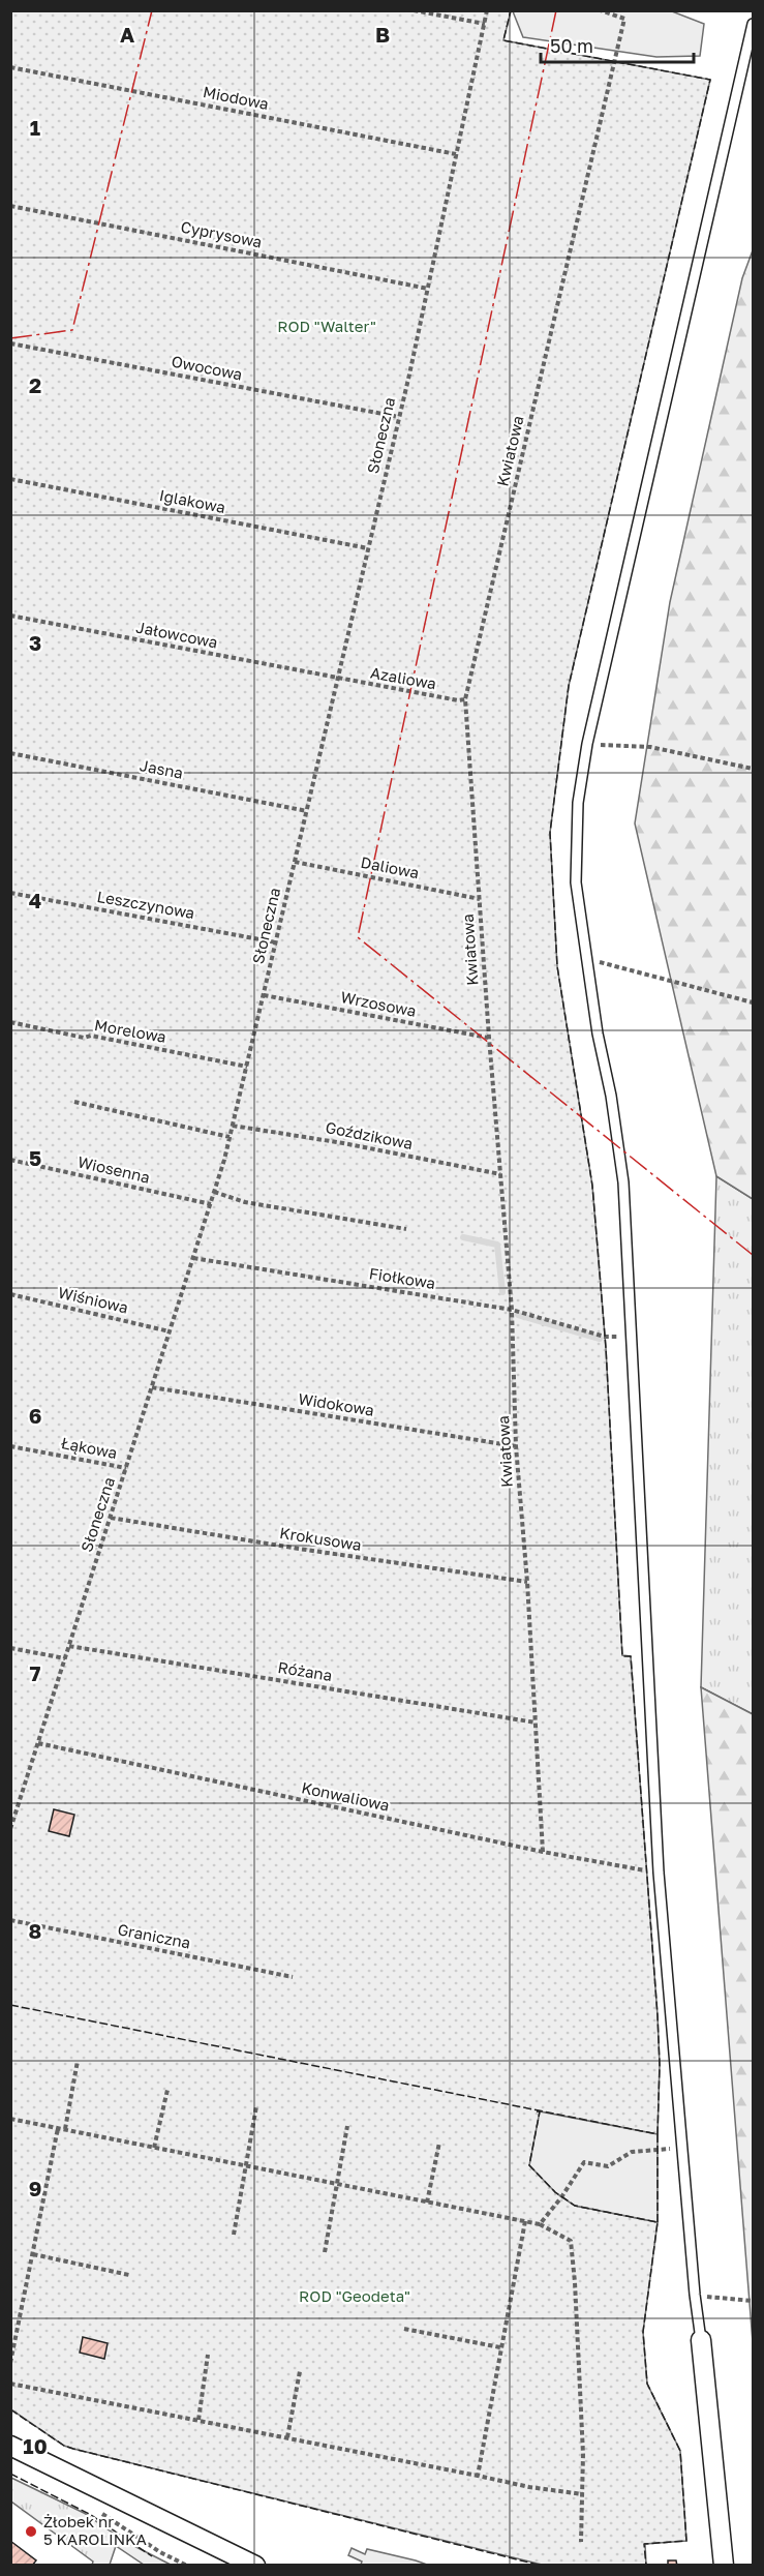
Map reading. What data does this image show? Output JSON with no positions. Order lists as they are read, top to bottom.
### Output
{
  "streets": {
    "path": [
      "Miodowa",
      "Cyprysowa",
      "Owocowa",
      "Słoneczna",
      "Kwiatowa",
      "Iglakowa",
      "Jałowcowa",
      "Azaliowa",
      "Jasna",
      "Daliowa",
      "Leszczynowa",
      "Wrzosowa",
      "Morelowa",
      "Goździkowa",
      "Wiosenna",
      "Fiołkowa",
      "Wiśniowa",
      "Widokowa",
      "Łąkowa",
      "Krokusowa",
      "Różana",
      "Konwaliowa",
      "Graniczna"
    ]
  },
  "crossings": [
    ["Miodowa", "Słoneczna"],
    ["Cyprysowa", "Słoneczna"],
    ["Owocowa", "Słoneczna"],
    ["Słoneczna", "Iglakowa"],
    ["Słoneczna", "Jałowcowa"],
    ["Słoneczna", "Azaliowa"],
    ["Słoneczna", "Jasna"],
    ["Słoneczna", "Daliowa"],
    ["Słoneczna", "Leszczynowa"],
    ["Słoneczna", "Wrzosowa"],
    ["Słoneczna", "Morelowa"],
    ["Słoneczna", "Goździkowa"],
    ["Słoneczna", "Wiosenna"],
    ["Słoneczna", "Fiołkowa"],
    ["Słoneczna", "Wiśniowa"],
    ["Słoneczna", "Widokowa"],
    ["Słoneczna", "Łąkowa"],
    ["Słoneczna", "Krokusowa"],
    ["Słoneczna", "Różana"],
    ["Słoneczna", "Konwaliowa"],
    ["Kwiatowa", "Azaliowa"],
    ["Kwiatowa", "Daliowa"],
    ["Kwiatowa", "Wrzosowa"],
    ["Kwiatowa", "Goździkowa"],
    ["Kwiatowa", "Fiołkowa"],
    ["Kwiatowa", "Widokowa"],
    ["Kwiatowa", "Krokusowa"],
    ["Kwiatowa", "Różana"],
    ["Kwiatowa", "Konwaliowa"],
    ["Jałowcowa", "Azaliowa"]
  ],
  "parks": ["ROD \"Walter\"", "ROD \"Geodeta\""],
  "places": ["Żłobek nr 5 KAROLINKA"],
  "scale_bar": "50 m",
  "grid": {
    "columns": ["A", "B"],
    "rows": [
      "1",
      "2",
      "3",
      "4",
      "5",
      "6",
      "7",
      "8",
      "9",
      "10"
    ]
  }
}
